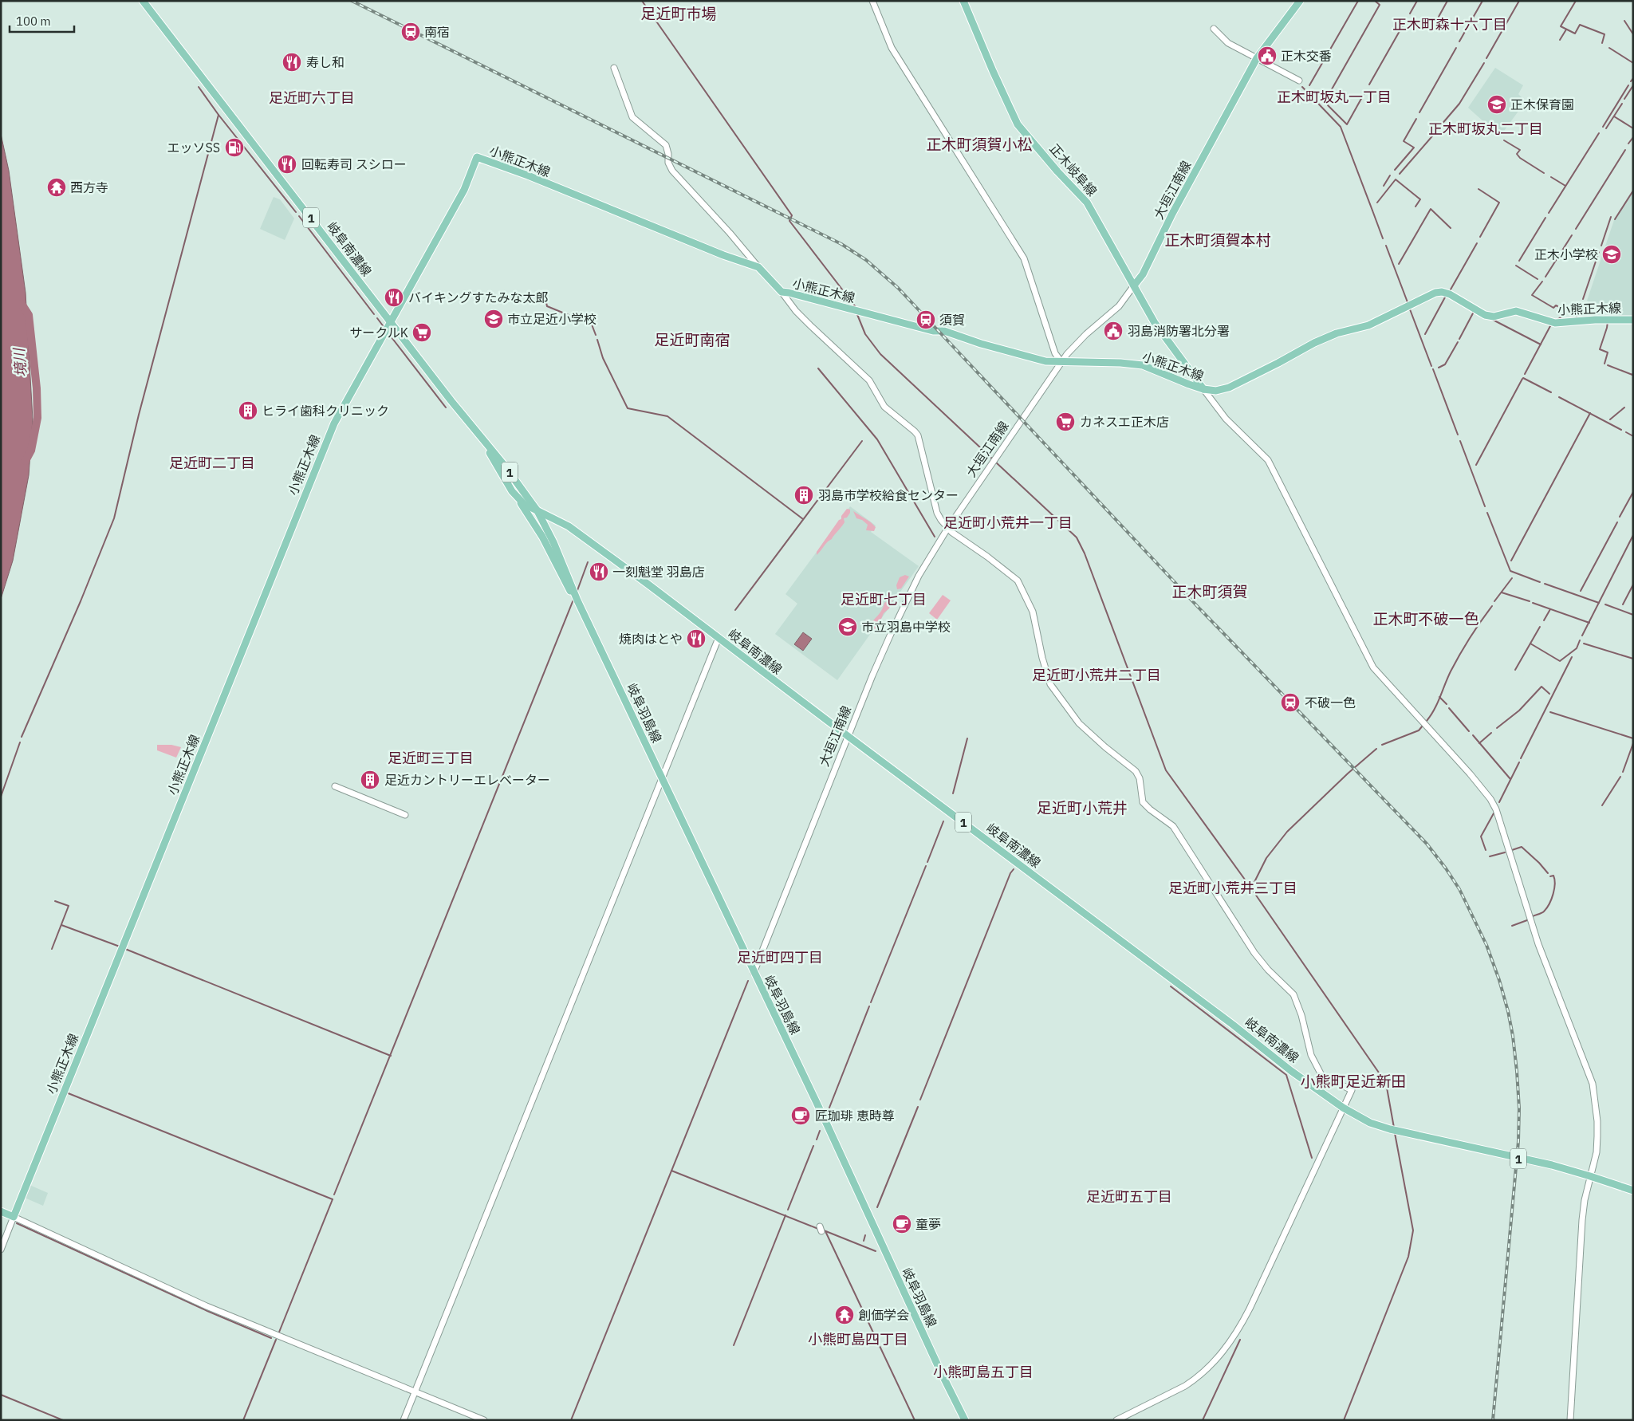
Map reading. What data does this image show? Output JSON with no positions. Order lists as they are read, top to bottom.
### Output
{
  "streets": {
    "main road": [
      "小熊正木線",
      "正木岐阜線",
      "大垣江南線",
      "1",
      "岐阜南濃線",
      "岐阜羽島線"
    ]
  },
  "crossings": [
    ["小熊正木線", "正木岐阜線"],
    ["小熊正木線", "大垣江南線"],
    ["小熊正木線", "岐阜南濃線"],
    ["正木岐阜線", "大垣江南線"],
    ["大垣江南線", "岐阜南濃線"],
    ["大垣江南線", "岐阜羽島線"],
    ["1", "岐阜南濃線"],
    ["岐阜南濃線", "岐阜羽島線"]
  ],
  "districts": [
    "足近町市場",
    "正木町森十六丁目",
    "正木町坂丸一丁目",
    "足近町六丁目",
    "正木町坂丸二丁目",
    "正木町須賀小松",
    "正木町須賀本村",
    "足近町南宿",
    "足近町二丁目",
    "足近町小荒井一丁目",
    "正木町須賀",
    "足近町七丁目",
    "正木町不破一色",
    "足近町小荒井二丁目",
    "足近町三丁目",
    "足近町小荒井",
    "足近町小荒井三丁目",
    "足近町四丁目",
    "小熊町足近新田",
    "足近町五丁目",
    "小熊町島四丁目",
    "小熊町島五丁目"
  ],
  "water": ["境川"],
  "places": {
    "station": ["南宿", "須賀", "不破一色"],
    "public building": ["正木交番", "羽島消防署北分署"],
    "restaurant": [
      "寿し和",
      "回転寿司 スシロー",
      "バイキングすたみな太郎",
      "一刻魁堂 羽島店",
      "焼肉はとや"
    ],
    "school or university": [
      "正木保育園",
      "正木小学校",
      "市立足近小学校",
      "市立羽島中学校"
    ],
    "fuel station": ["エッソSS"],
    "temple": ["西方寺", "創価学会"],
    "supermarket": ["サークルK", "カネスエ正木店"],
    "building": ["ヒライ歯科クリニック", "羽島市学校給食センター", "足近カントリーエレベーター"],
    "cafe": ["匠珈琲 恵時尊", "童夢"]
  },
  "scale_bar": "100 m"
}
